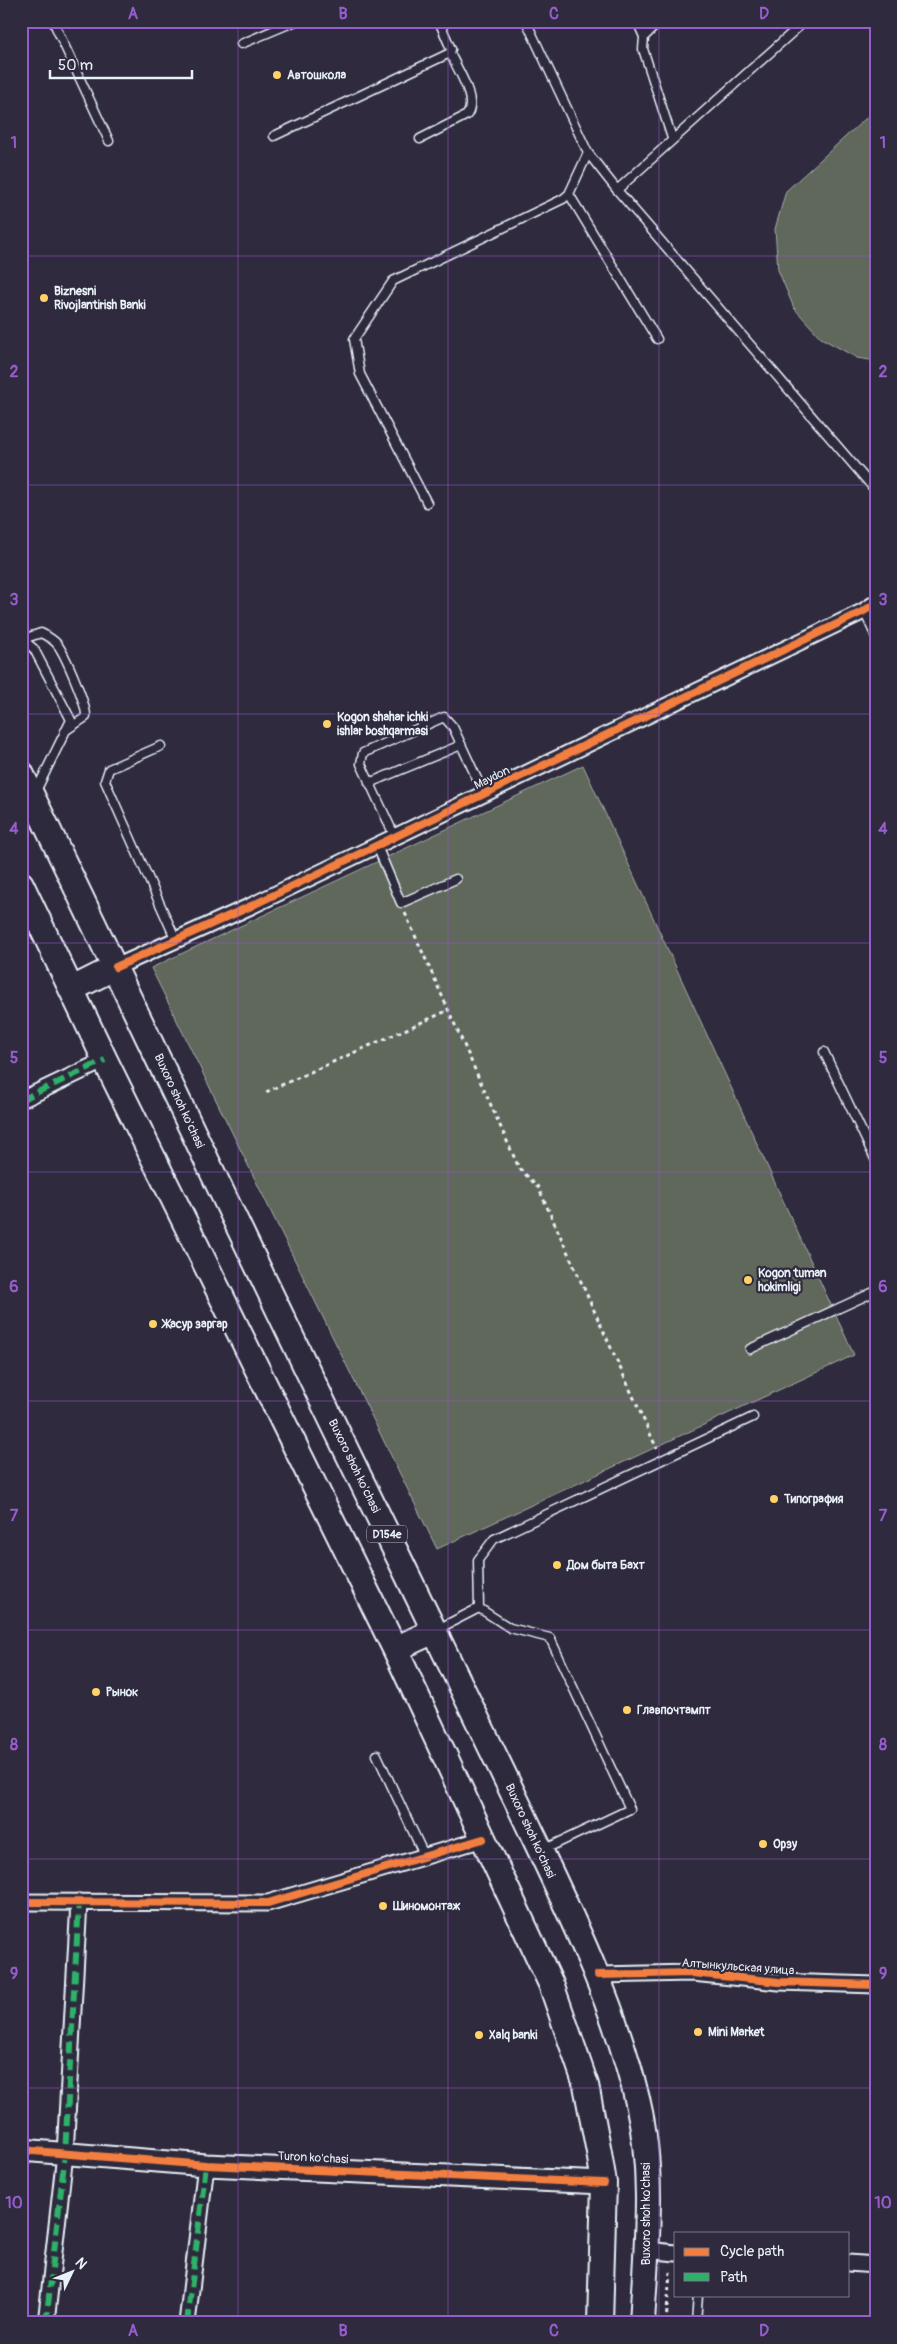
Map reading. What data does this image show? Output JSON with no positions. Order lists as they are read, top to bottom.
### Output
{
  "streets": {
    "main road": ["Buxoro shoh ko'chasi", "D154e"],
    "street": ["Maydon", "Алтынкульская улица", "Turon ko'chasi"]
  },
  "crossings": [
    ["Maydon", "Buxoro shoh ko'chasi"],
    ["Buxoro shoh ko'chasi", "Алтынкульская улица"]
  ],
  "places": [
    "Автошкола",
    "Biznesni Rivojlantirish Banki",
    "Kogon shahar ichki ishlar boshqarmasi",
    "Kogon tuman hokimligi",
    "Жасур заргар",
    "Типография",
    "Дом быта Бахт",
    "Рынок",
    "Главпочтампт",
    "Орзу",
    "Шиномонтаж",
    "Mini Market",
    "Xalq banki"
  ],
  "legend": ["Cycle path", "Path"],
  "scale_bar": "50 m",
  "north": "top right",
  "grid": {
    "columns": [
      "A",
      "B",
      "C",
      "D"
    ],
    "rows": [
      "1",
      "2",
      "3",
      "4",
      "5",
      "6",
      "7",
      "8",
      "9",
      "10"
    ]
  }
}
